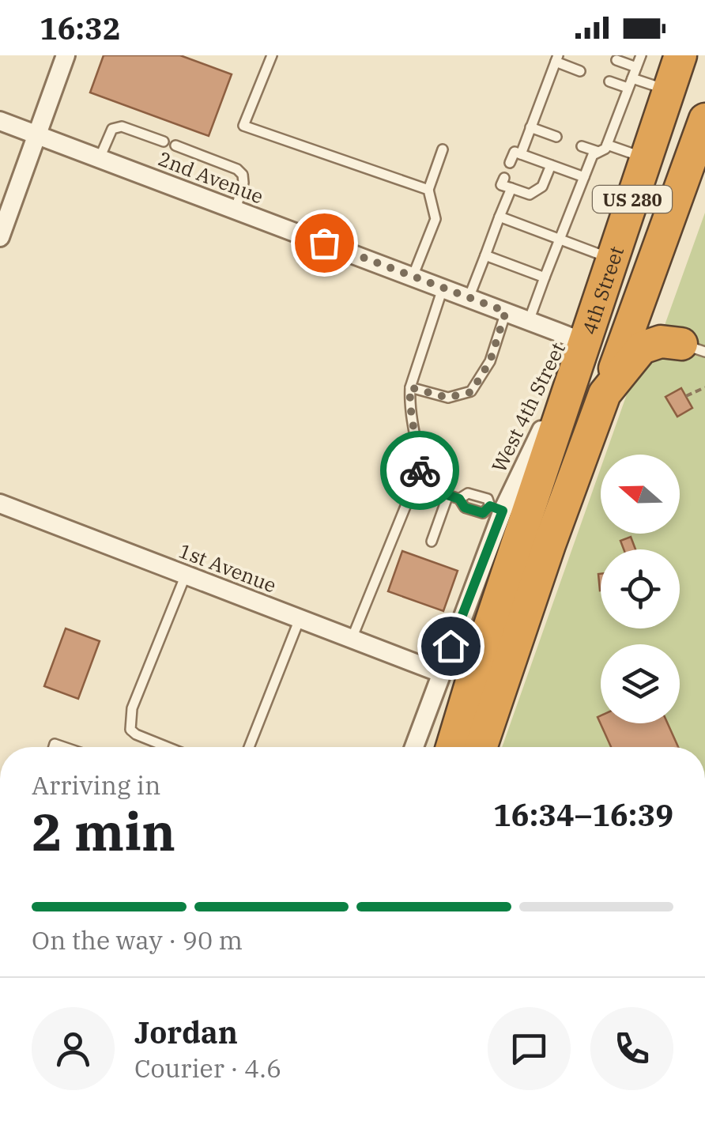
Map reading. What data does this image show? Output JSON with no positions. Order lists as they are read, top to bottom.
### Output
{
  "streets": {
    "highway": ["US 280", "4th Street"],
    "street": ["2nd Avenue", "West 4th Street", "1st Avenue"]
  },
  "crossings": [
    ["2nd Avenue", "US 280"],
    ["2nd Avenue", "4th Street"],
    ["2nd Avenue", "West 4th Street"],
    ["US 280", "4th Street"],
    ["US 280", "West 4th Street"],
    ["4th Street", "West 4th Street"],
    ["West 4th Street", "1st Avenue"]
  ],
  "north": "left",
  "page": {
    "status": "16:32",
    "heading": ["2 min", "Arriving in", "16:34–16:39"],
    "panel": ["Jordan", "Courier · 4.6"],
    "bar": "On the way · 90 m"
  }
}
